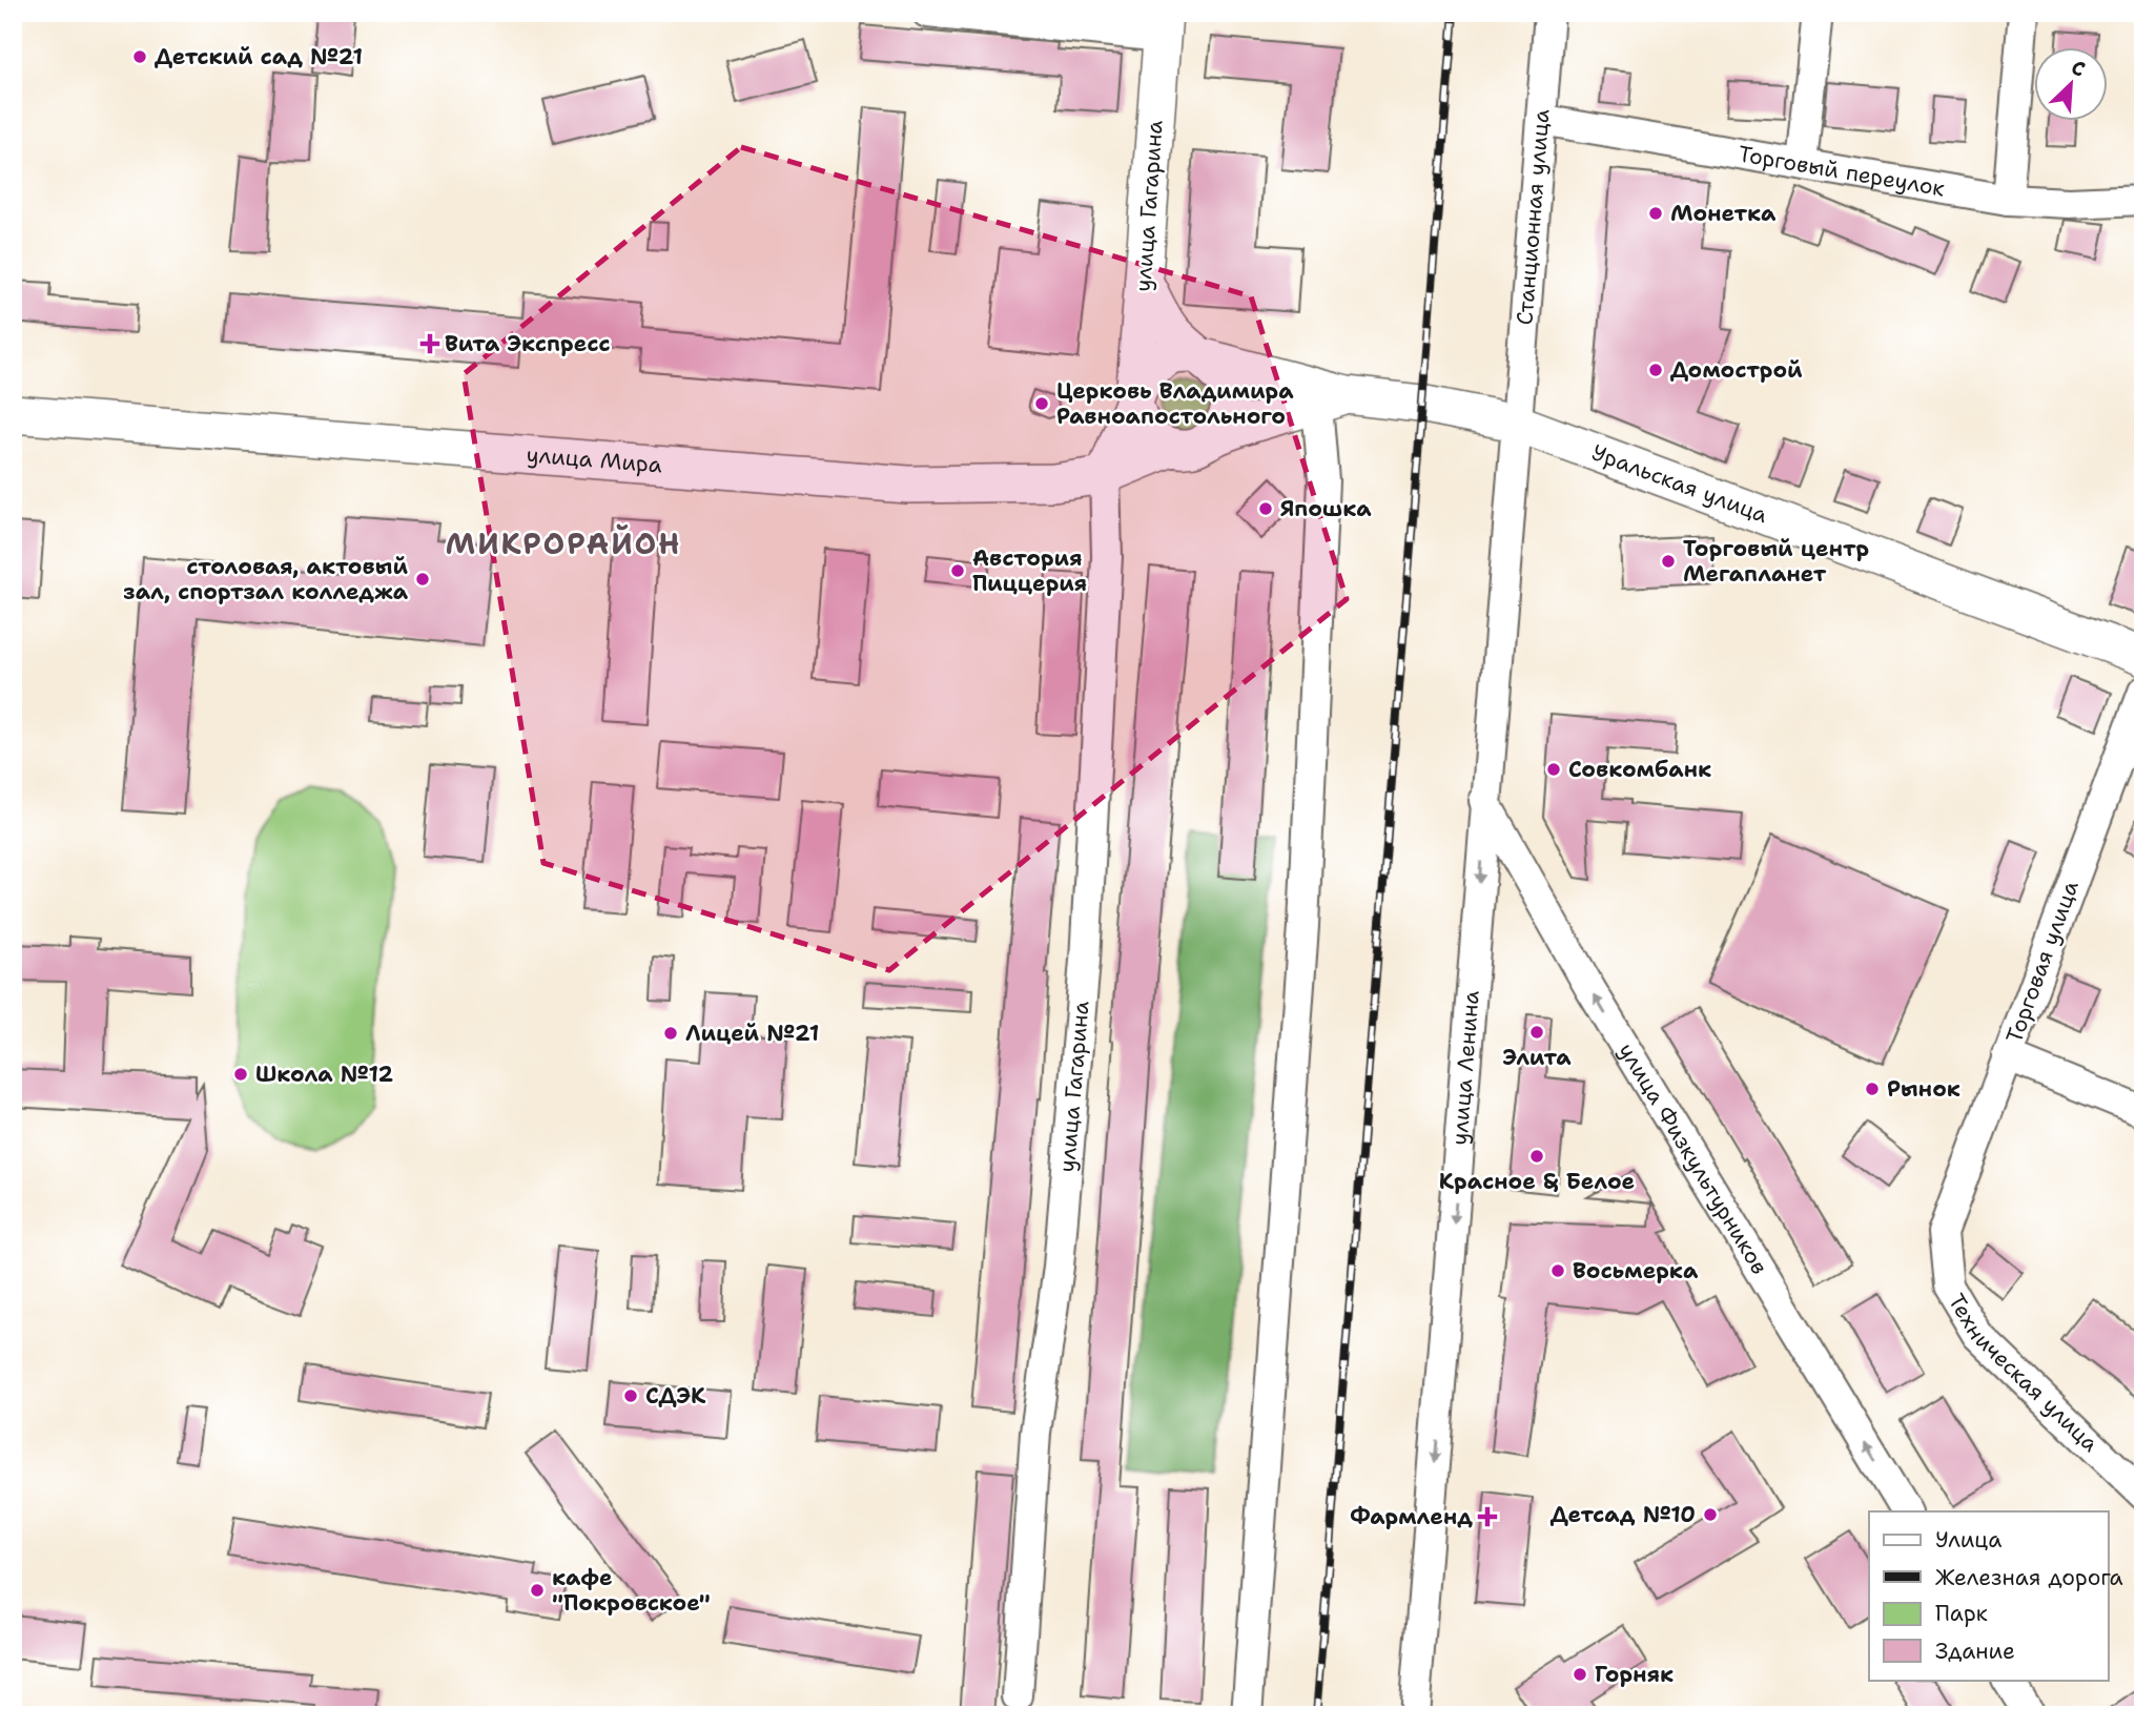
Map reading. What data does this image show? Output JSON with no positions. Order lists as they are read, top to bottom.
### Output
{
  "streets": {
    "main road": ["улица Гагарина", "улица Мира", "Уральская улица"],
    "street": [
      "Торговый переулок",
      "Станционная улица",
      "Торговая улица",
      "улица Ленина",
      "улица Физкультурников",
      "Техническая улица"
    ]
  },
  "crossings": [
    ["Торговый переулок", "Станционная улица"],
    ["улица Гагарина", "улица Мира"],
    ["улица Гагарина", "Уральская улица"],
    ["Станционная улица", "Уральская улица"],
    ["Станционная улица", "улица Ленина"],
    ["улица Мира", "Уральская улица"],
    ["Уральская улица", "улица Ленина"],
    ["Торговая улица", "Техническая улица"],
    ["улица Ленина", "улица Физкультурников"]
  ],
  "one_way": ["улица Физкультурников"],
  "districts": ["МИКРОРАЙОН"],
  "places": {
    "other": [
      "Детский сад №21",
      "Монетка",
      "Домострой",
      "Церковь Владимира Равноапостольного",
      "Япошка",
      "Торговый центр Мегапланет",
      "Австория Пиццерия",
      "столовая, актовый зал, спортзал колледжа",
      "Совкомбанк",
      "Элита",
      "Лицей №21",
      "Школа №12",
      "Рынок",
      "Красное & Белое",
      "Восьмерка",
      "СДЭК",
      "Детсад №10",
      "кафе \"Покровское\"",
      "Горняк"
    ],
    "health": ["Вита Экспресс", "Фармленд"]
  },
  "legend": [
    "Улица",
    "Железная дорога",
    "Парк",
    "Здание"
  ],
  "north": "top right"
}
